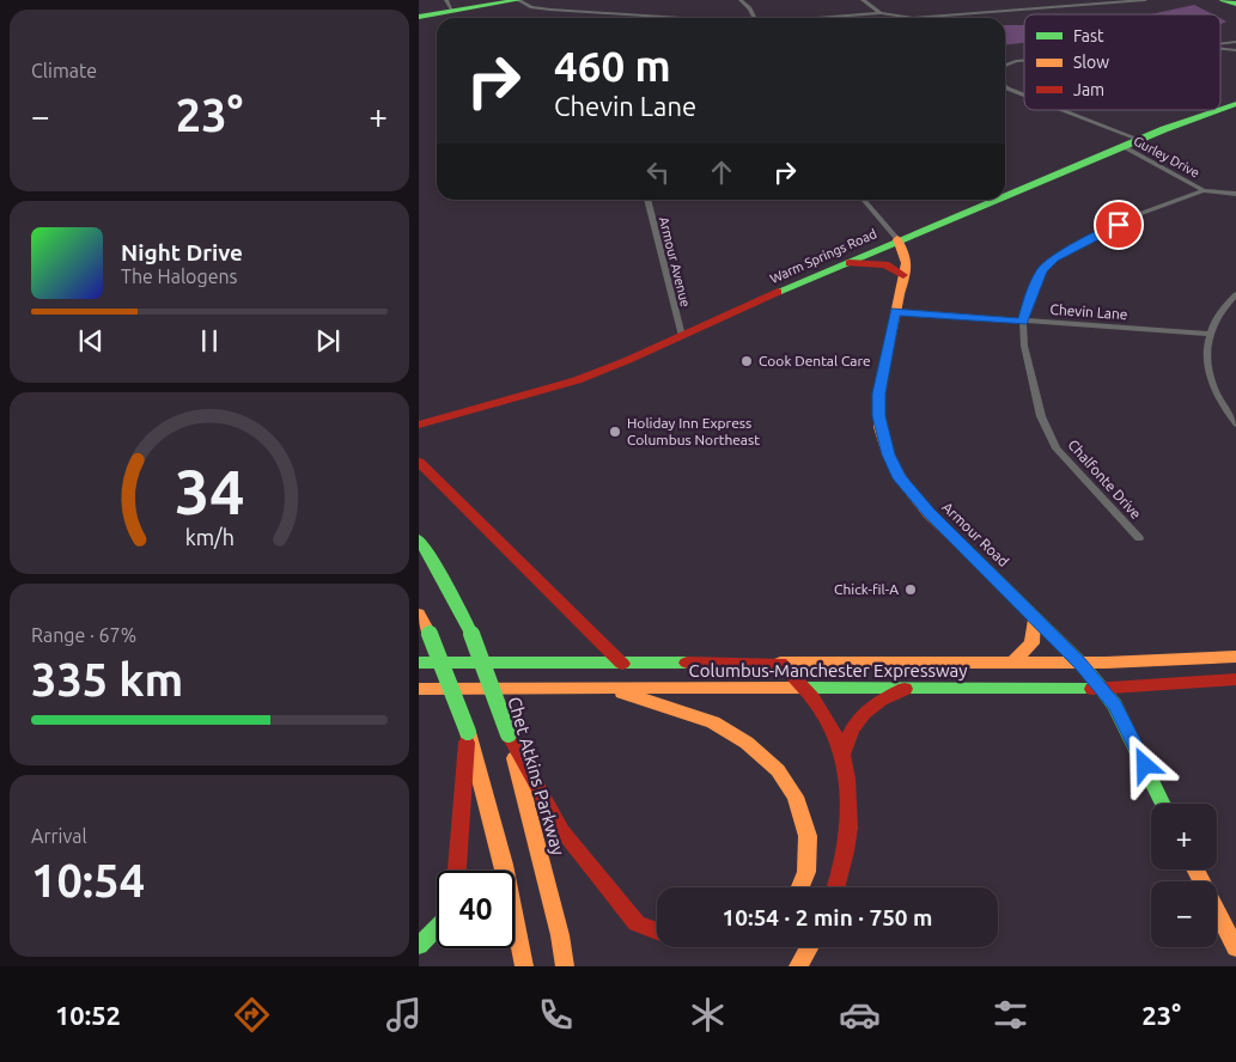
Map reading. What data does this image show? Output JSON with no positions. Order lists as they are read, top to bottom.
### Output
{
  "streets": {
    "main road": [
      "Warm Springs Road",
      "Armour Road",
      "Columbus-Manchester Expressway",
      "Chet Atkins Parkway"
    ],
    "street": [
      "Gurley Drive",
      "Armour Avenue",
      "Chevin Lane",
      "Chalfonte Drive"
    ]
  },
  "crossings": [
    ["Gurley Drive", "Warm Springs Road"],
    ["Gurley Drive", "Chalfonte Drive"],
    ["Warm Springs Road", "Armour Avenue"],
    ["Warm Springs Road", "Armour Road"],
    ["Chevin Lane", "Chalfonte Drive"],
    ["Chevin Lane", "Armour Road"],
    ["Armour Road", "Columbus-Manchester Expressway"]
  ],
  "places": ["Cook Dental Care", "Holiday Inn Express Columbus Northeast", "Chick-fil-A"],
  "legend": ["Fast", "Slow", "Jam"],
  "page": {
    "tile": [
      "Climate",
      ["Range · 67%", "335 km"],
      ["Arrival", "10:54"]
    ],
    "turn": ["460 m", "Chevin Lane"],
    "heat": ["−", "23°", "+"],
    "song": ["Night Drive", "The Halogens"],
    "map_buttons": ["+", "−"],
    "limit": "40",
    "trip": "10:54 · 2 min · 750 m",
    "tabs": ["10:52", "23°"],
    "gauge": ["34", "km/h"]
  }
}
